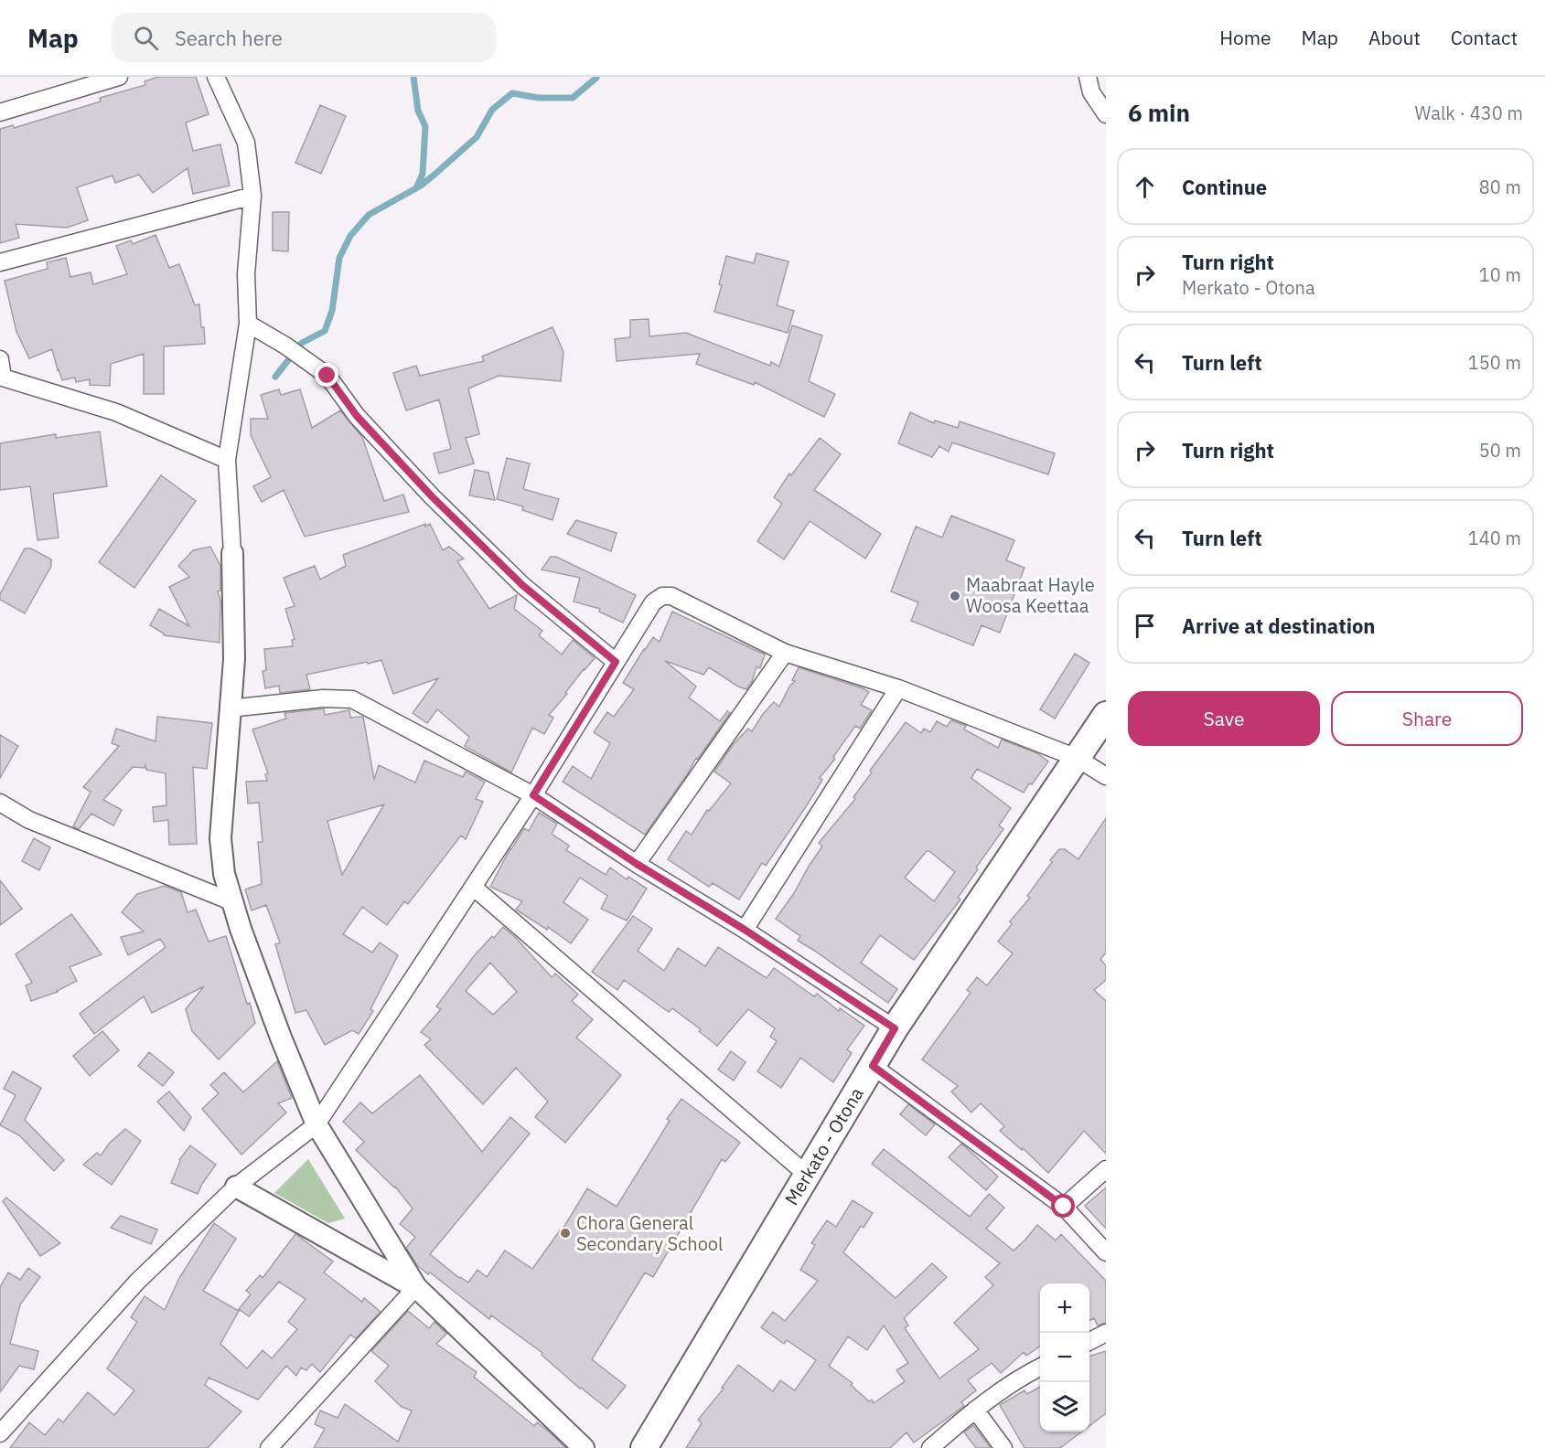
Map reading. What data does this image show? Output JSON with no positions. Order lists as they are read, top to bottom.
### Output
{
  "streets": {
    "main road": ["Merkato - Otona"]
  },
  "places": ["Maabraat Hayle Woosa Keettaa", "Chora General Secondary School"],
  "page": {
    "header": "Map",
    "search": "Search here",
    "nav": [
      "Home",
      "Map",
      "About",
      "Contact"
    ],
    "heading": ["6 min", "Walk · 430 m"],
    "list": [
      ["Continue", "80 m"],
      ["Turn right", "Merkato - Otona", "10 m"],
      ["Turn left", "150 m"],
      ["Turn right", "50 m"],
      ["Turn left", "140 m"],
      "Arrive at destination"
    ],
    "buttons": ["Save", "Share"],
    "map_buttons": ["+", "−"]
  }
}
